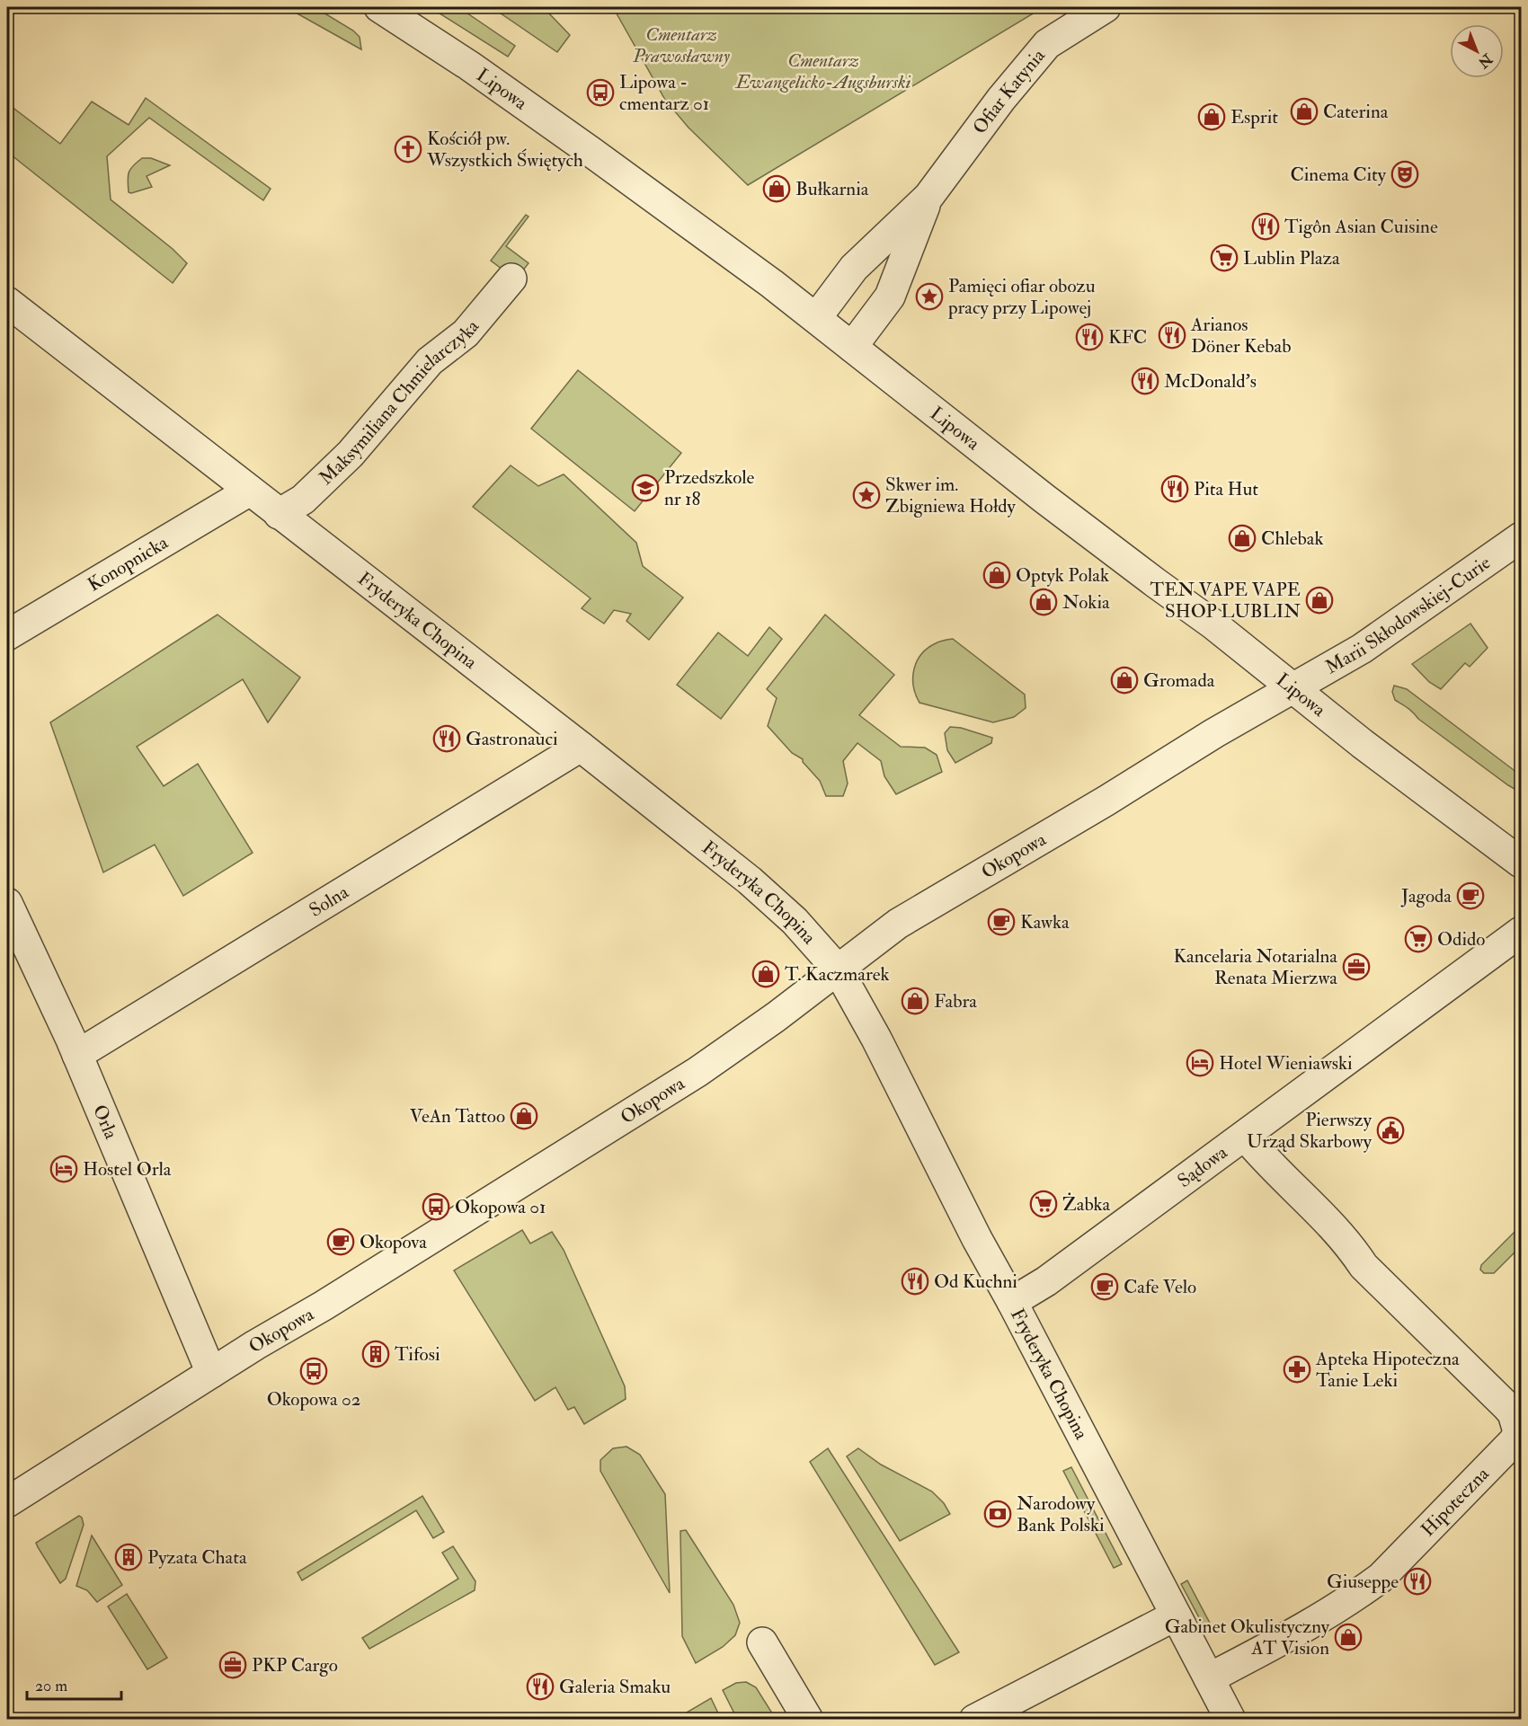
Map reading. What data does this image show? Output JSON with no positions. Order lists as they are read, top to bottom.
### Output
{
  "streets": {
    "street": [
      "Lipowa",
      "Ofiar Katynia",
      "Maksymiliana Chmielarczyka",
      "Konopnicka",
      "Marii Skłodowskiej-Curie",
      "Fryderyka Chopina",
      "Okopowa",
      "Solna",
      "Orla",
      "Sądowa",
      "Hipoteczna"
    ]
  },
  "crossings": [
    ["Lipowa", "Ofiar Katynia"],
    ["Lipowa", "Marii Skłodowskiej-Curie"],
    ["Lipowa", "Okopowa"],
    ["Maksymiliana Chmielarczyka", "Fryderyka Chopina"],
    ["Konopnicka", "Fryderyka Chopina"],
    ["Marii Skłodowskiej-Curie", "Okopowa"],
    ["Fryderyka Chopina", "Okopowa"],
    ["Fryderyka Chopina", "Solna"],
    ["Fryderyka Chopina", "Sądowa"],
    ["Fryderyka Chopina", "Hipoteczna"],
    ["Okopowa", "Orla"],
    ["Solna", "Orla"],
    ["Sądowa", "Hipoteczna"]
  ],
  "parks": ["Cmentarz Prawosławny", "Cmentarz Ewangelicko-Augsburski"],
  "places": {
    "bus stop": ["Lipowa - cmentarz 01", "Okopowa 01", "Okopowa 02"],
    "shop": [
      "Caterina",
      "Esprit",
      "Bułkarnia",
      "Chlebak",
      "Optyk Polak",
      "TEN VAPE VAPE SHOP LUBLIN",
      "Nokia",
      "Gromada",
      "T. Kaczmarek",
      "Fabra",
      "VeAn Tattoo",
      "Gabinet Okulistyczny AT Vision"
    ],
    "church": ["Kościół pw. Wszystkich Świętych"],
    "theatre": ["Cinema City"],
    "restaurant": [
      "Tigôn Asian Cuisine",
      "Arianos Döner Kebab",
      "KFC",
      "McDonald's",
      "Pita Hut",
      "Gastronauci",
      "Od Kuchni",
      "Giuseppe",
      "Galeria Smaku"
    ],
    "supermarket": ["Lublin Plaza", "Odido", "Żabka"],
    "place": ["Pamięci ofiar obozu pracy przy Lipowej", "Skwer im. Zbigniewa Hołdy"],
    "school or university": ["Przedszkole nr 18"],
    "cafe": [
      "Jagoda",
      "Kawka",
      "Okopova",
      "Cafe Velo"
    ],
    "office": ["Kancelaria Notarialna Renata Mierzwa", "PKP Cargo"],
    "hotel": ["Hotel Wieniawski", "Hostel Orla"],
    "public building": ["Pierwszy Urząd Skarbowy"],
    "building": ["Tifosi", "Pyzata Chata"],
    "pharmacy": ["Apteka Hipoteczna Tanie Leki"],
    "bank": ["Narodowy Bank Polski"]
  },
  "scale_bar": "20 m",
  "north": "bottom right"
}
